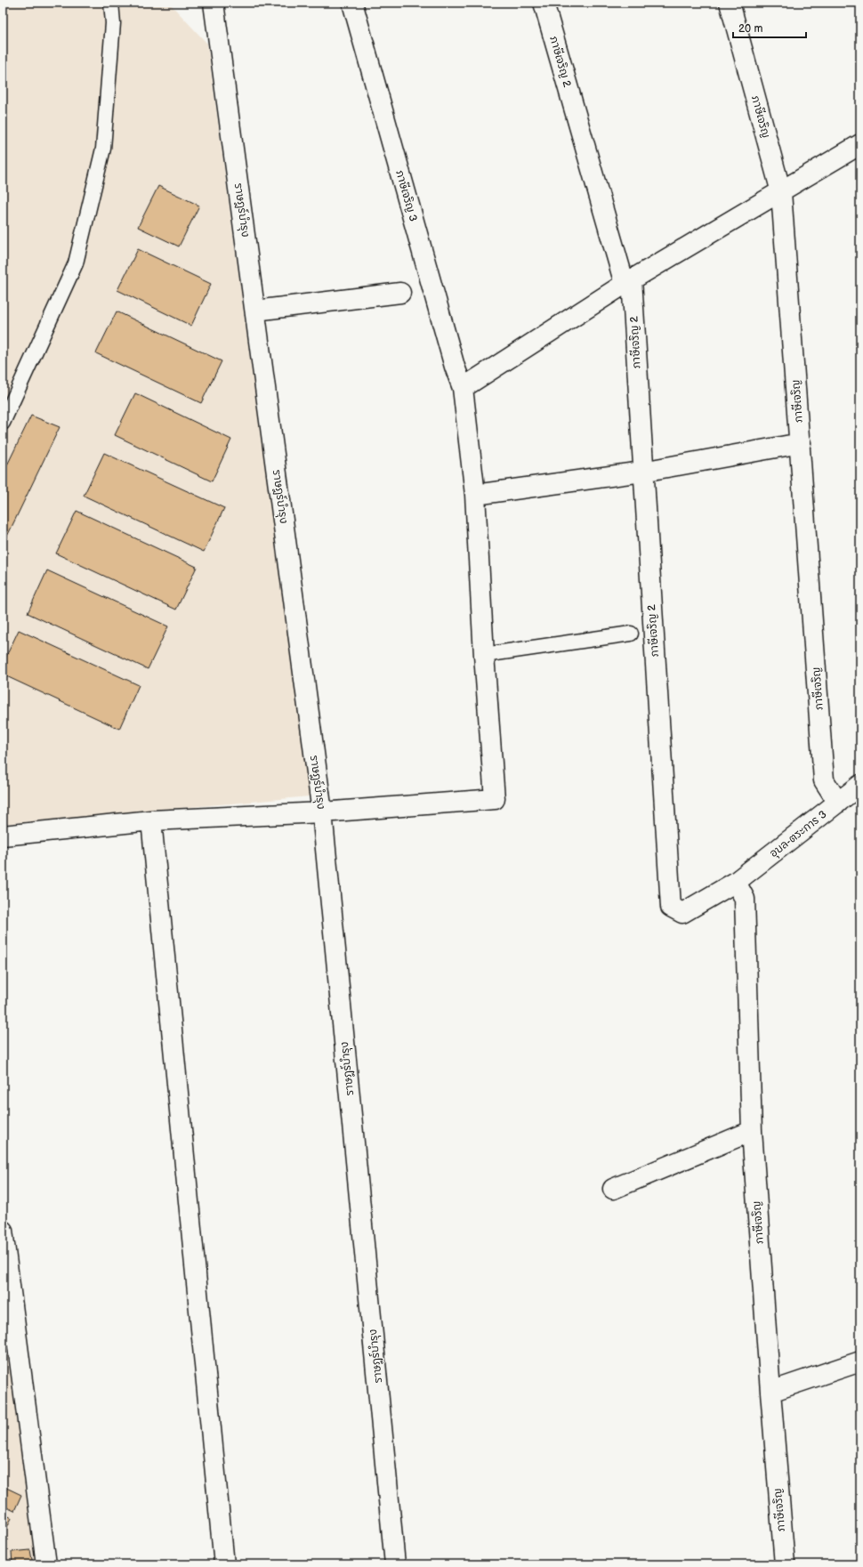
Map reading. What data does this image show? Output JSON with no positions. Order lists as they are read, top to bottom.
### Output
{
  "streets": {
    "street": [
      "ภาษีเจริญ 2",
      "ภาษีเจริญ",
      "ภาษีเจริญ 3",
      "ราษฎร์บำรุง",
      "อุบล-ตระการ 3"
    ]
  },
  "crossings": [
    ["ภาษีเจริญ 2", "ภาษีเจริญ"],
    ["ภาษีเจริญ 2", "อุบล-ตระการ 3"],
    ["ภาษีเจริญ", "อุบล-ตระการ 3"],
    ["ภาษีเจริญ 3", "ราษฎร์บำรุง"]
  ],
  "scale_bar": "20 m"
}
